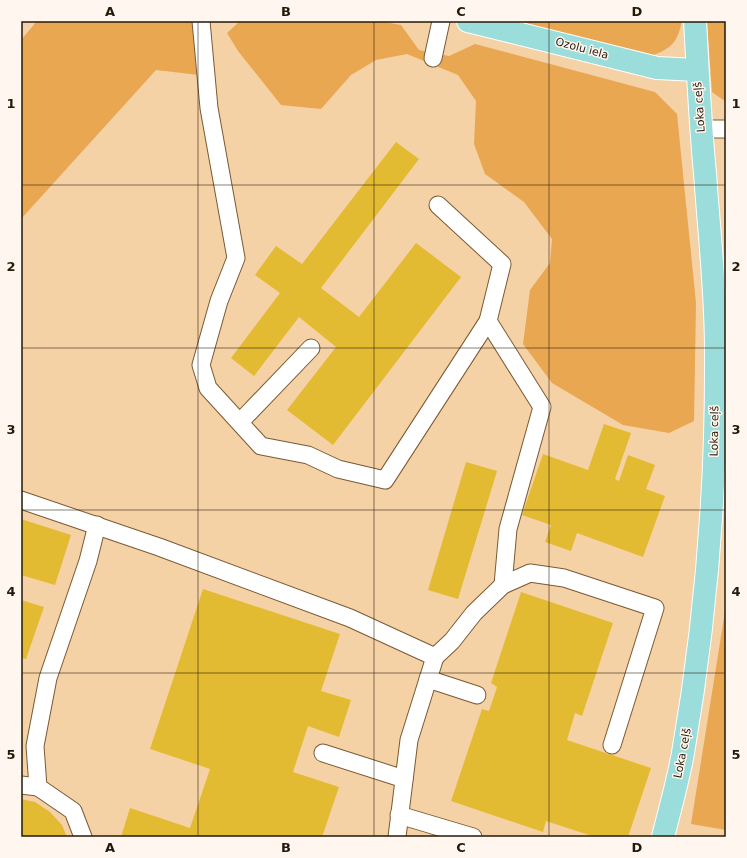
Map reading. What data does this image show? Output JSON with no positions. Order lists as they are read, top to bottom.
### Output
{
  "streets": {
    "main road": ["Ozolu iela", "Loka ceļš"]
  },
  "crossings": [
    ["Ozolu iela", "Loka ceļš"]
  ],
  "grid": {
    "columns": [
      "A",
      "B",
      "C",
      "D"
    ],
    "rows": [
      "1",
      "2",
      "3",
      "4",
      "5"
    ]
  }
}
